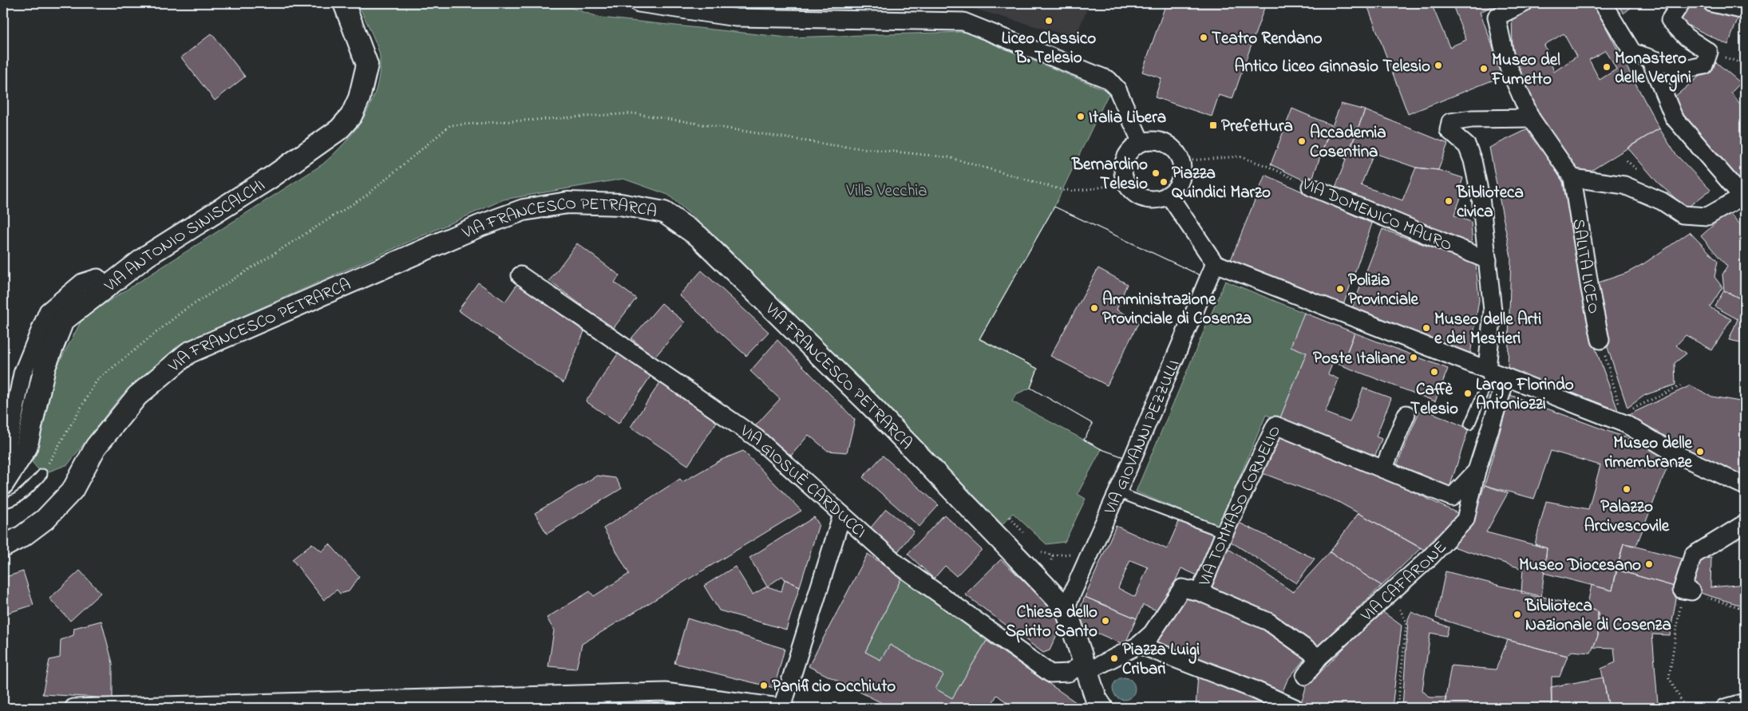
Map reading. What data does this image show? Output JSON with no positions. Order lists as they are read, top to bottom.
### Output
{
  "streets": {
    "street": [
      "VIA DOMENICO MAURO",
      "VIA FRANCESCO PETRARCA",
      "VIA ANTONIO SINISCALCHI",
      "SALITA LICEO",
      "VIA GIOVANNI PEZZULLI",
      "VIA GIOSUÈ CARDUCCI",
      "VIA TOMMASO CORNELIO",
      "VIA CAFARONE"
    ]
  },
  "crossings": [
    ["VIA FRANCESCO PETRARCA", "VIA GIOVANNI PEZZULLI"],
    ["VIA GIOSUÈ CARDUCCI", "VIA TOMMASO CORNELIO"],
    ["VIA TOMMASO CORNELIO", "VIA CAFARONE"]
  ],
  "parks": ["Villa Vecchia"],
  "places": {
    "other": [
      "Liceo Classico B. Telesio",
      "Teatro Rendano",
      "Antico Liceo Ginnasio Telesio",
      "Monastero delle Vergini",
      "Museo del Fumetto",
      "Italia Libera",
      "Accademia Cosentina",
      "Bernardino Telesio",
      "Piazza Quindici Marzo",
      "Biblioteca civica",
      "Polizia Provinciale",
      "Amministrazione Provinciale di Cosenza",
      "Museo delle Arti e dei Mestieri",
      "Poste Italiane",
      "Caffè Telesio",
      "Largo Florindo Antoniozzi",
      "Museo delle rimembranze",
      "Palazzo Arcivescovile",
      "Museo Diocesano",
      "Biblioteca Nazionale di Cosenza",
      "Chiesa dello Spirito Santo",
      "Piazza Luigi Cribari",
      "Panificio Occhiuto"
    ],
    "transit": ["Prefettura"]
  }
}
